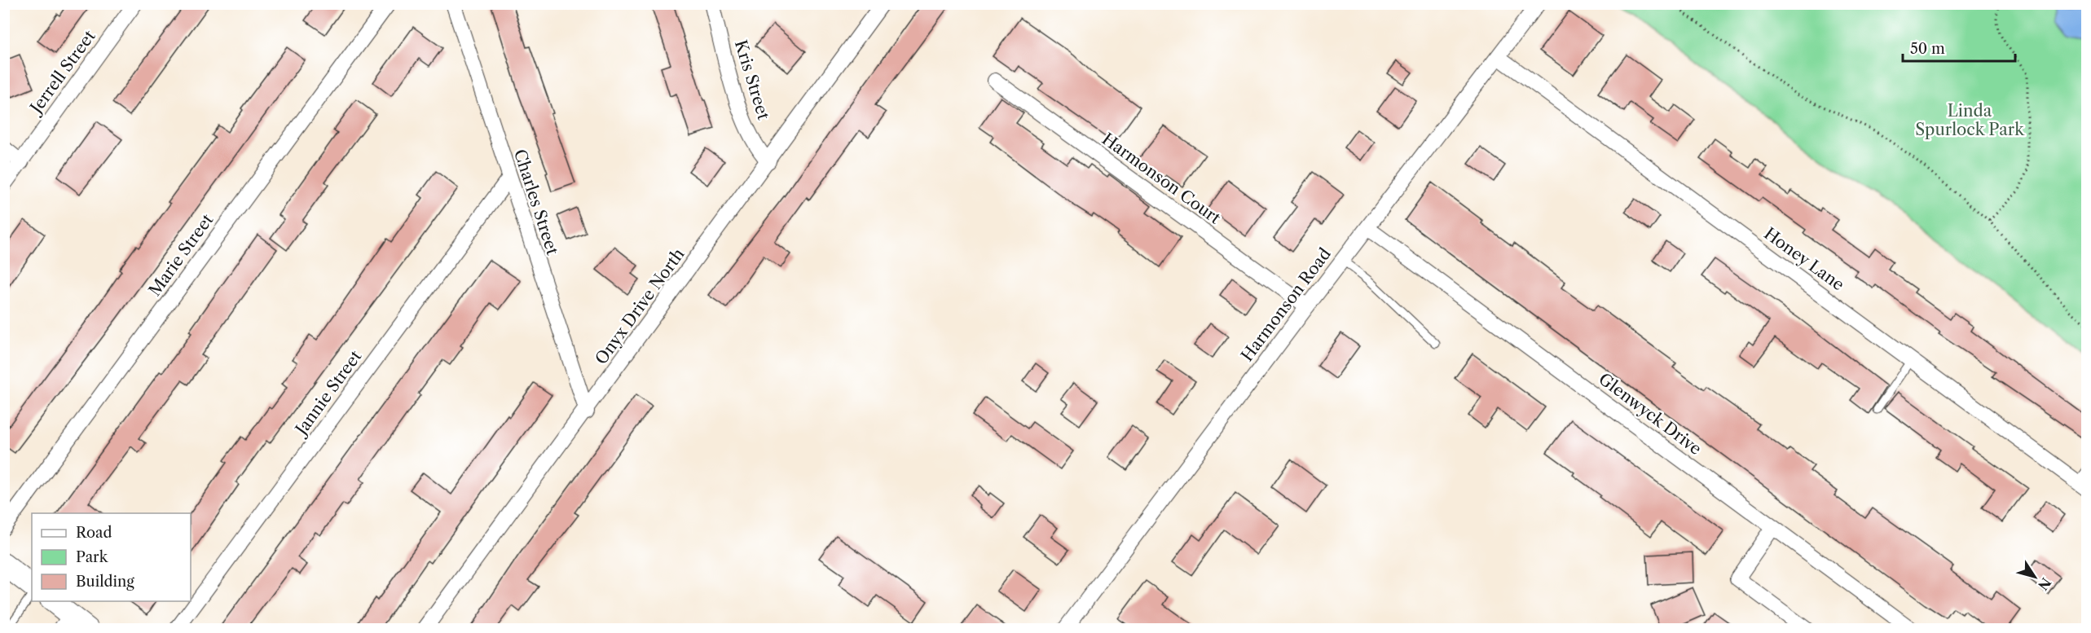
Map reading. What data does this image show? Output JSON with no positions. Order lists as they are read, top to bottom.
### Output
{
  "streets": {
    "street": [
      "Jerrell Street",
      "Kris Street",
      "Harmonson Court",
      "Charles Street",
      "Marie Street",
      "Honey Lane",
      "Harmonson Road",
      "Onyx Drive North",
      "Jannie Street",
      "Glenwyck Drive"
    ]
  },
  "crossings": [
    ["Kris Street", "Onyx Drive North"],
    ["Harmonson Court", "Harmonson Road"],
    ["Charles Street", "Onyx Drive North"],
    ["Charles Street", "Jannie Street"],
    ["Honey Lane", "Harmonson Road"],
    ["Harmonson Road", "Glenwyck Drive"]
  ],
  "parks": ["Linda Spurlock Park"],
  "legend": ["Road", "Park", "Building"],
  "scale_bar": "50 m",
  "north": "bottom right"
}
